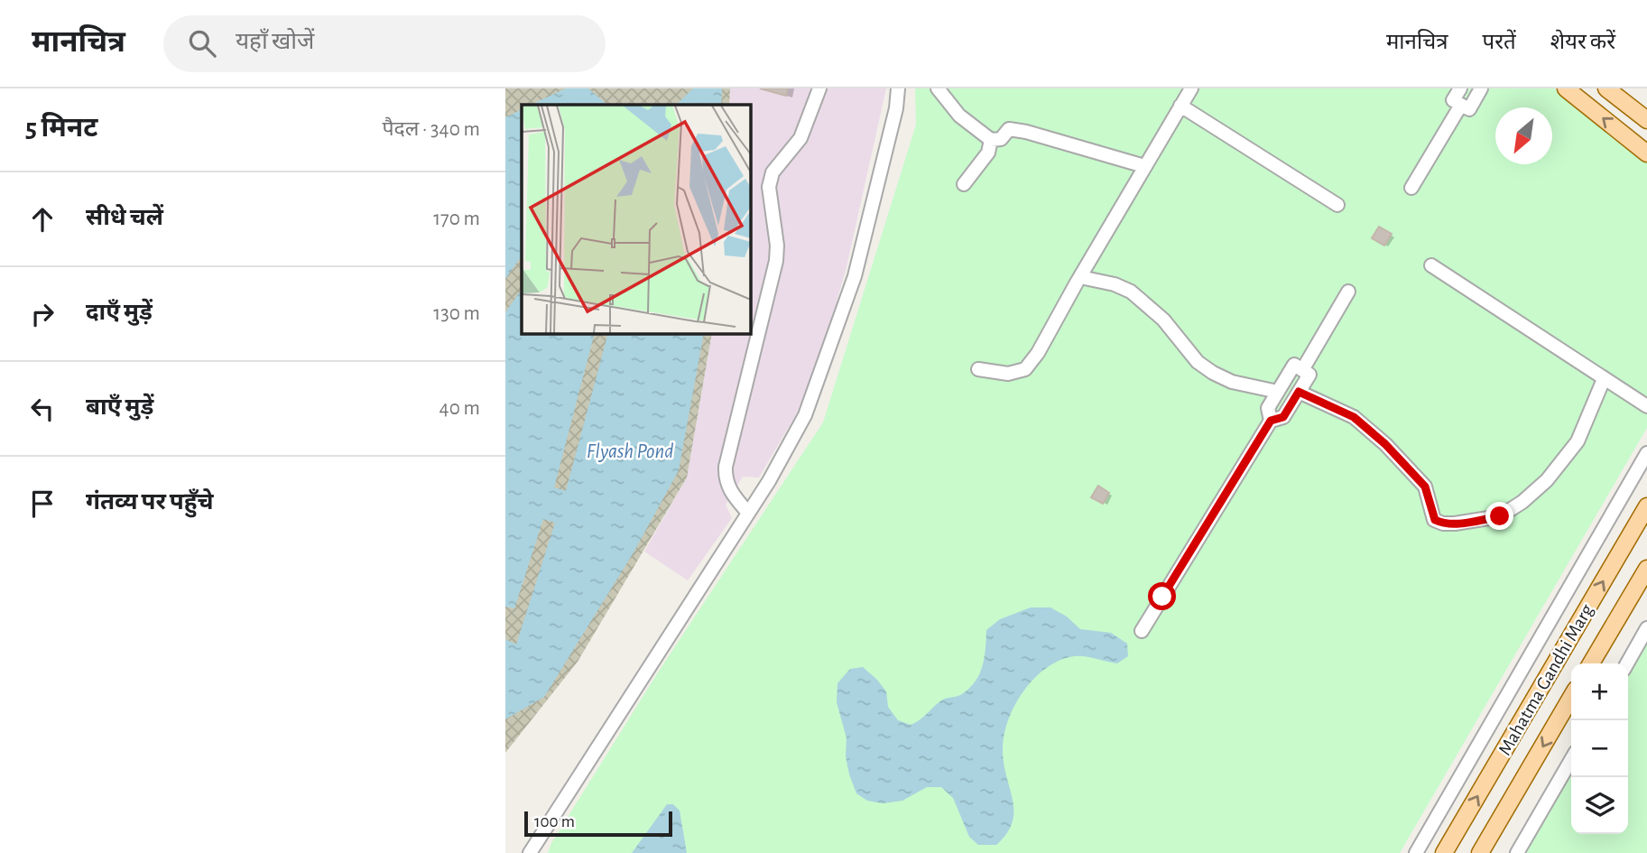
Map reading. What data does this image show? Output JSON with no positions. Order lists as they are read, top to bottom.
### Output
{
  "streets": {
    "main road": ["Mahatma Gandhi Marg"]
  },
  "water": ["Flyash Pond"],
  "scale_bar": "100 m",
  "north": "bottom left",
  "page": {
    "header": "मानचित्र",
    "search": "यहाँ खोजें",
    "nav": ["मानचित्र", "परतें", "शेयर करें"],
    "heading": ["5 मिनट", "पैदल · 340 m"],
    "list": [
      ["सीधे चलें", "170 m"],
      ["दाएँ मुड़ें", "130 m"],
      ["बाएँ मुड़ें", "40 m"],
      "गंतव्य पर पहुँचे"
    ],
    "map_buttons": ["+", "−"],
    "scale": "100 m"
  }
}
